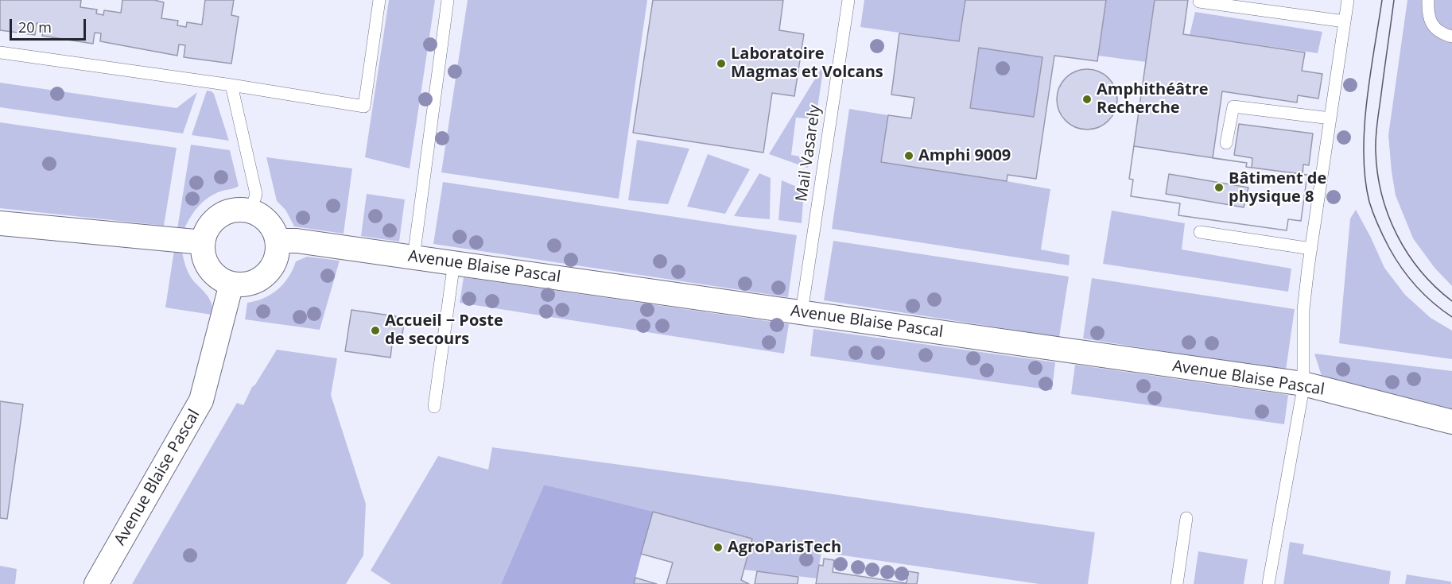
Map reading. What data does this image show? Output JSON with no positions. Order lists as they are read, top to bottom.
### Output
{
  "streets": {
    "street": ["Avenue Blaise Pascal"],
    "lane": ["Mail Vasarely"]
  },
  "crossings": [
    ["Mail Vasarely", "Avenue Blaise Pascal"]
  ],
  "places": [
    "Laboratoire Magmas et Volcans",
    "Amphithéâtre Recherche",
    "Amphi 9009",
    "Bâtiment de physique 8",
    "Accueil − Poste de secours",
    "AgroParisTech"
  ],
  "scale_bar": "20 m"
}
